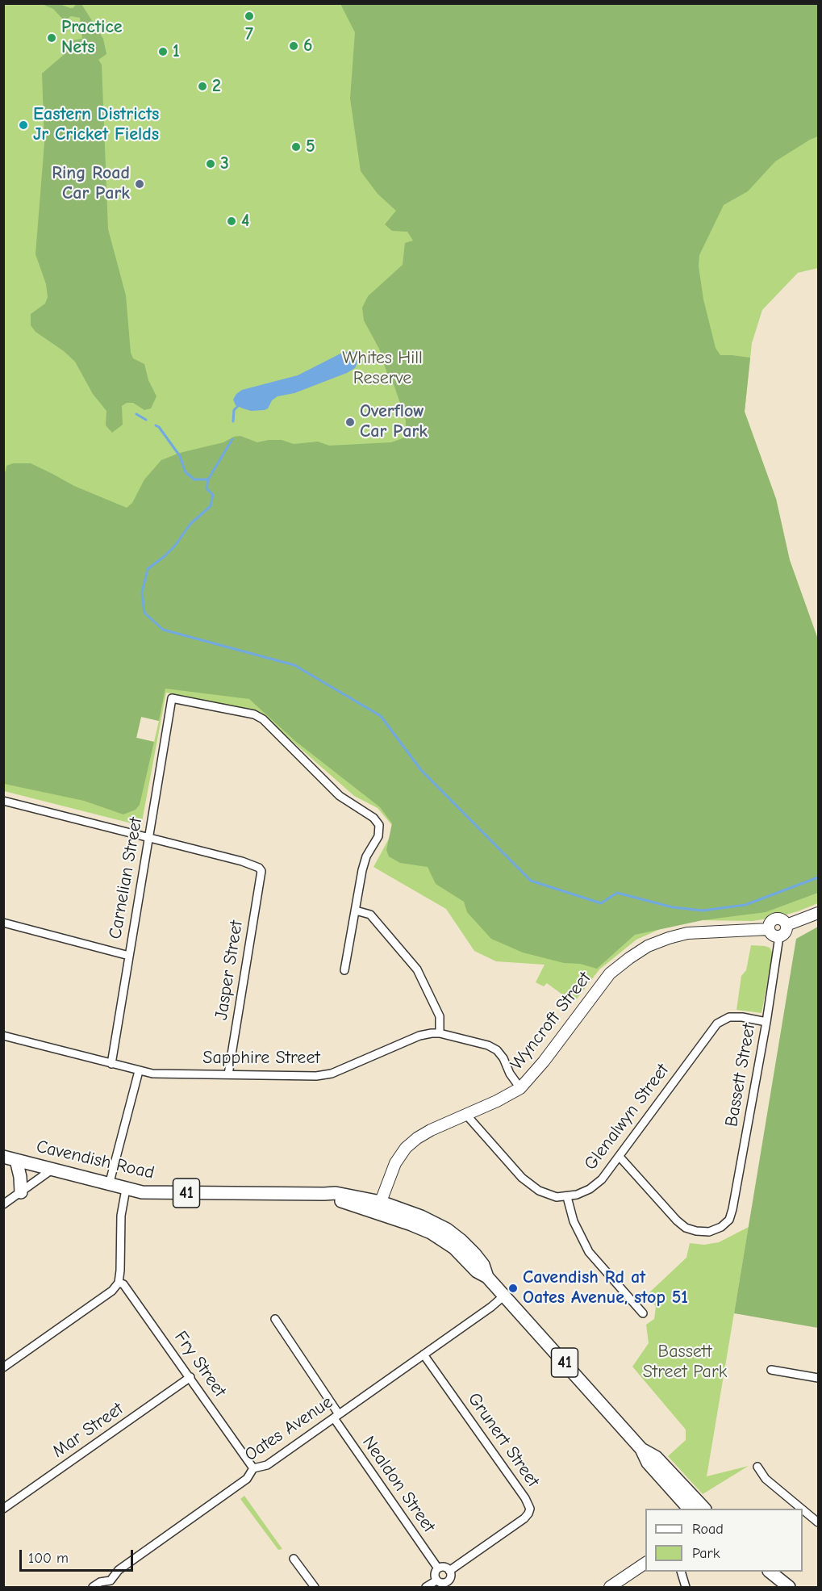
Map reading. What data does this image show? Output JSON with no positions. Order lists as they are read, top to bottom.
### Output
{
  "streets": {
    "main road": ["Cavendish Road", "41"],
    "street": [
      "Carnelian Street",
      "Jasper Street",
      "Wyncroft Street",
      "Sapphire Street",
      "Bassett Street",
      "Glenalwyn Street",
      "Fry Street",
      "Oates Avenue",
      "Mar Street",
      "Grunert Street",
      "Nealdon Street"
    ]
  },
  "crossings": [
    ["Carnelian Street", "Jasper Street"],
    ["Carnelian Street", "Sapphire Street"],
    ["Jasper Street", "Sapphire Street"],
    ["Wyncroft Street", "Sapphire Street"],
    ["Wyncroft Street", "Bassett Street"],
    ["Wyncroft Street", "Cavendish Road"],
    ["Bassett Street", "Glenalwyn Street"],
    ["Cavendish Road", "Oates Avenue"],
    ["Fry Street", "Oates Avenue"],
    ["Fry Street", "Mar Street"],
    ["Oates Avenue", "Grunert Street"],
    ["Oates Avenue", "Nealdon Street"],
    ["Grunert Street", "Nealdon Street"]
  ],
  "parks": ["Whites Hill Reserve", "Bassett Street Park"],
  "places": [
    "7",
    "Practice Nets",
    "6",
    "1",
    "2",
    "Eastern Districts Jr Cricket Fields",
    "5",
    "3",
    "Ring Road Car Park",
    "4",
    "Overflow Car Park",
    "Cavendish Rd at Oates Avenue, stop 51"
  ],
  "legend": ["Road", "Park"],
  "scale_bar": "100 m"
}
